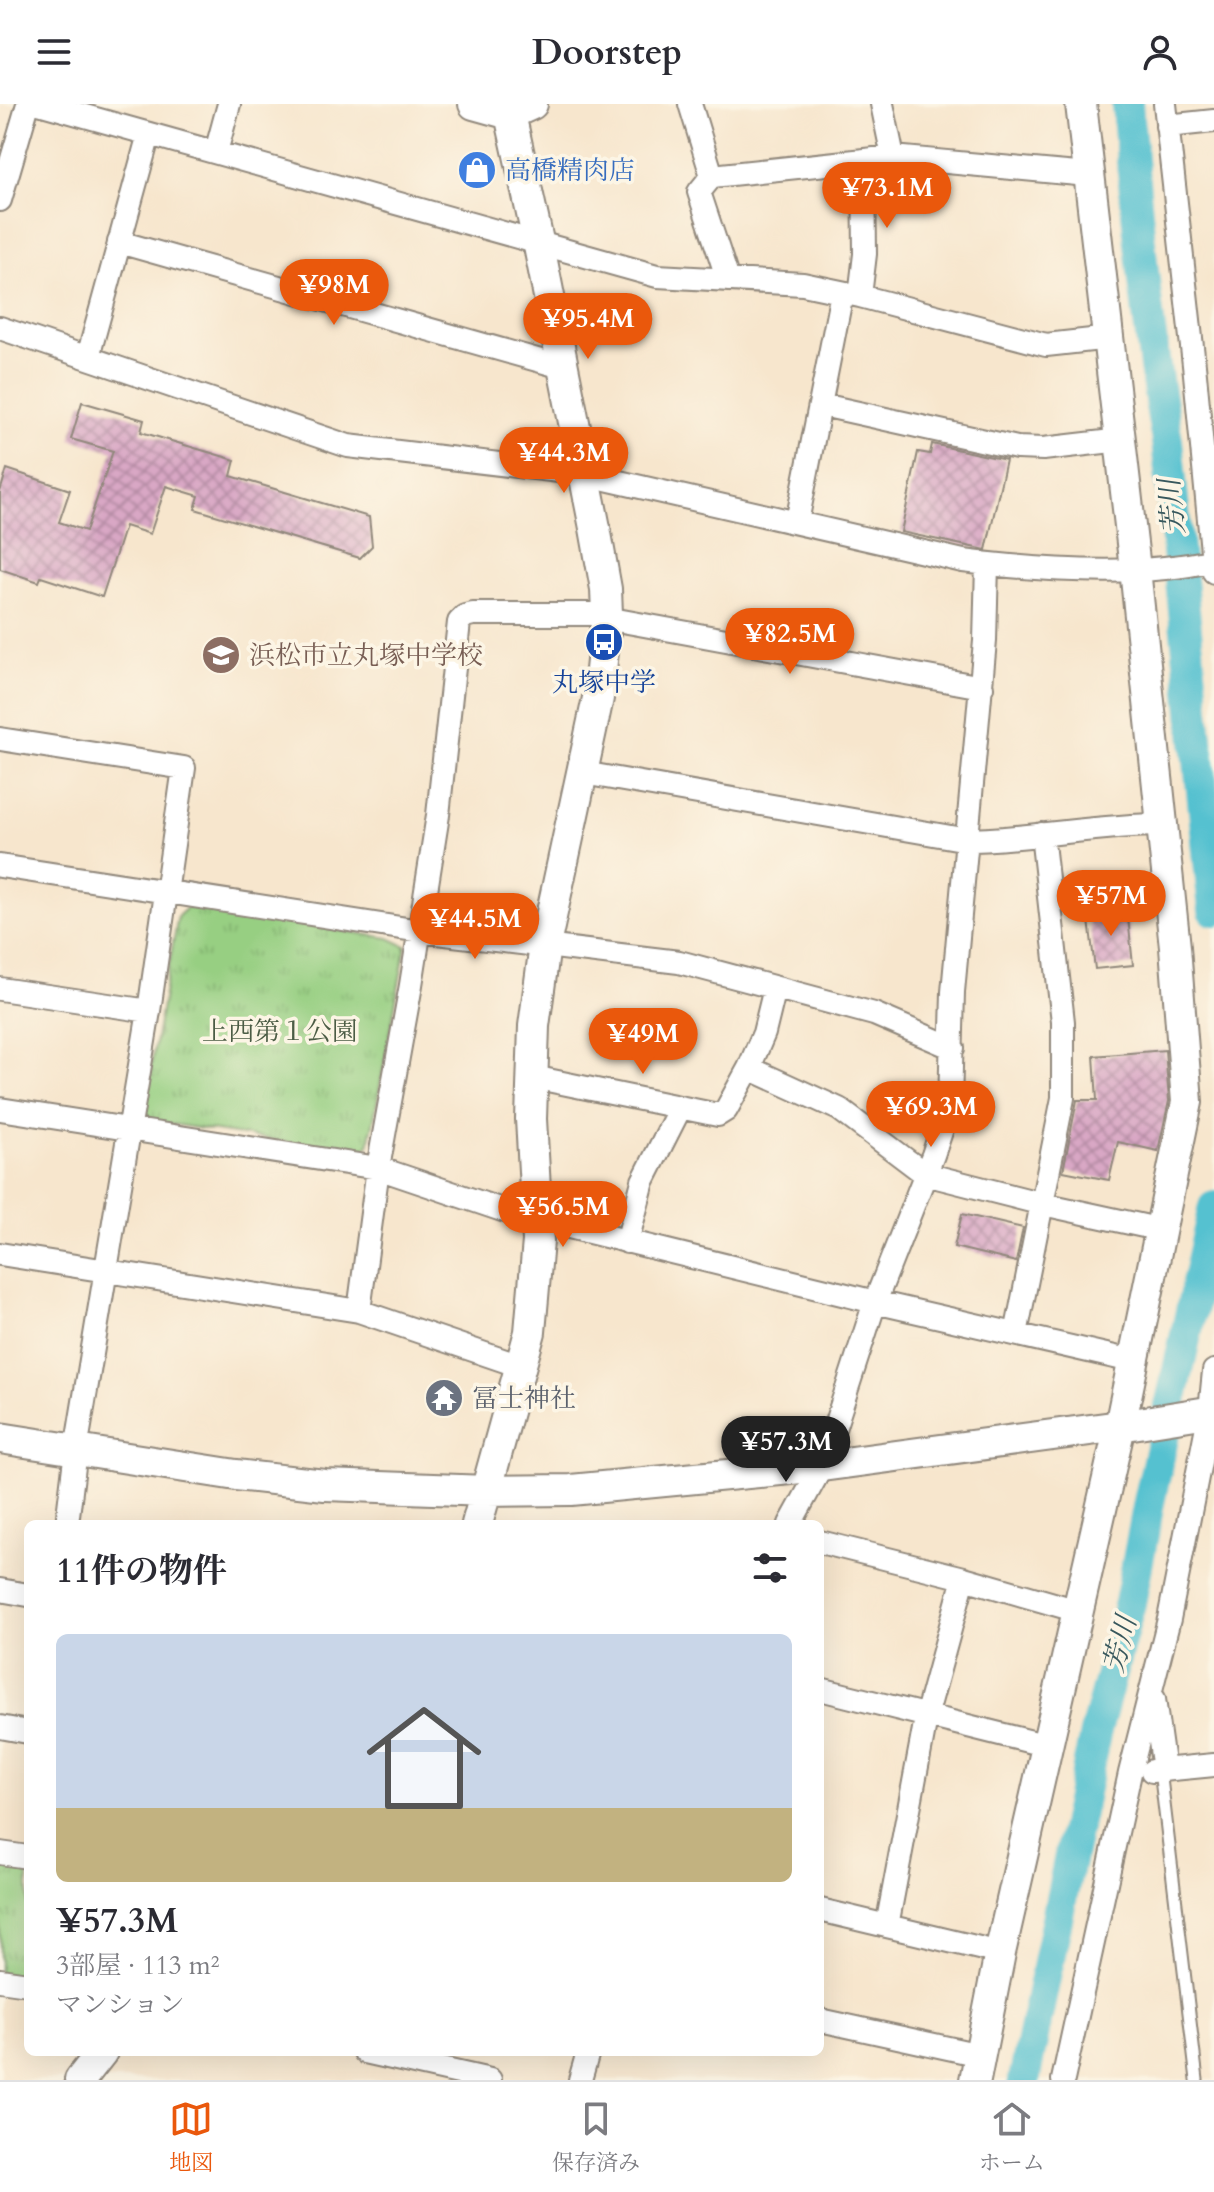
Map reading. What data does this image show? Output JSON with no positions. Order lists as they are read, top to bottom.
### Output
{
  "water": ["芳川"],
  "parks": ["上西第１公園"],
  "places": {
    "shop": ["高橋精肉店"],
    "bus stop": ["丸塚中学"],
    "school or university": ["浜松市立丸塚中学校"],
    "temple": ["冨士神社"]
  },
  "page": {
    "header": "Doorstep",
    "price": [
      "¥73.1M",
      "¥98M",
      "¥95.4M",
      "¥44.3M",
      "¥82.5M",
      "¥57M",
      "¥44.5M",
      "¥49M",
      "¥69.3M",
      "¥56.5M",
      "¥57.3M"
    ],
    "heading": "11件の物件",
    "list": [
      {
        "name": "¥57.3M",
        "note": "3部屋 · 113 m² · マンション"
      }
    ],
    "tabs": ["地図", "保存済み", "ホーム"]
  }
}
